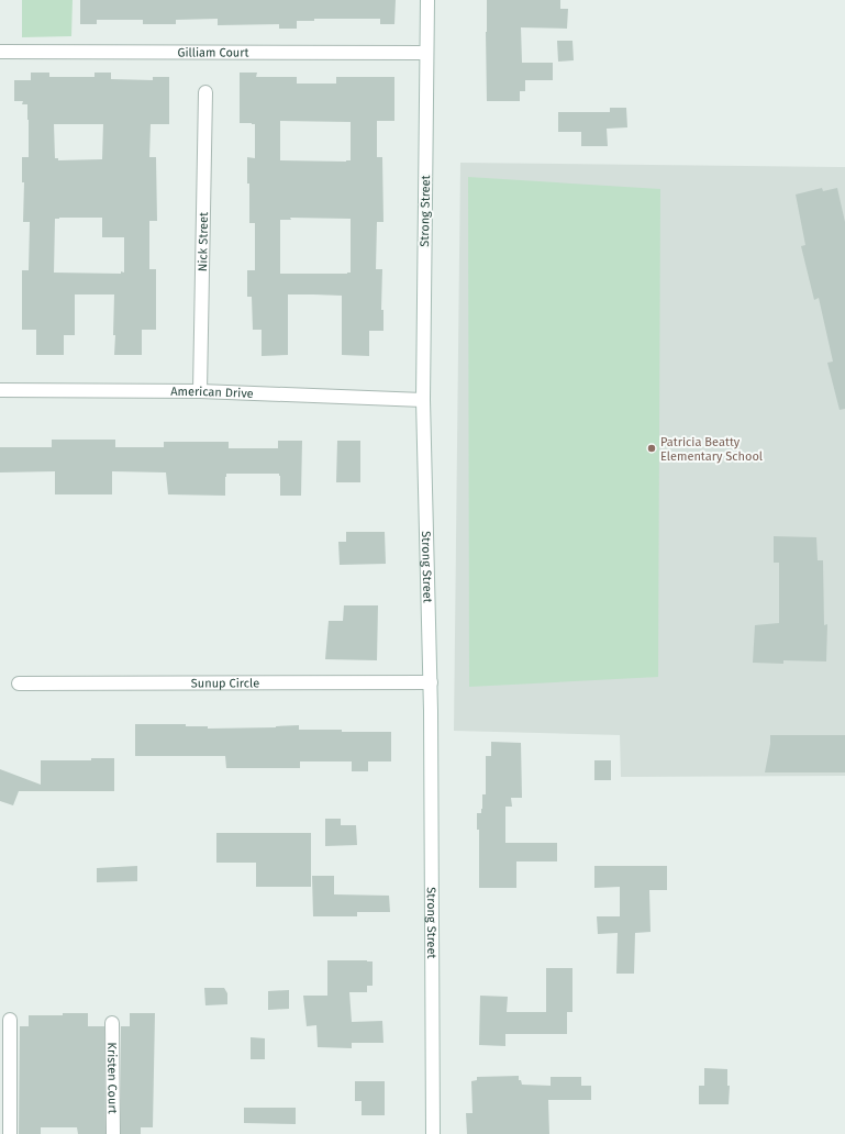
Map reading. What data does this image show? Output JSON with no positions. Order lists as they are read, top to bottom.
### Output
{
  "streets": {
    "street": [
      "Gilliam Court",
      "Strong Street",
      "Nick Street",
      "American Drive",
      "Sunup Circle",
      "Kristen Court"
    ]
  },
  "crossings": [
    ["Gilliam Court", "Strong Street"],
    ["Strong Street", "American Drive"],
    ["Strong Street", "Sunup Circle"],
    ["Nick Street", "American Drive"]
  ],
  "places": ["Patricia Beatty Elementary School"]
}
